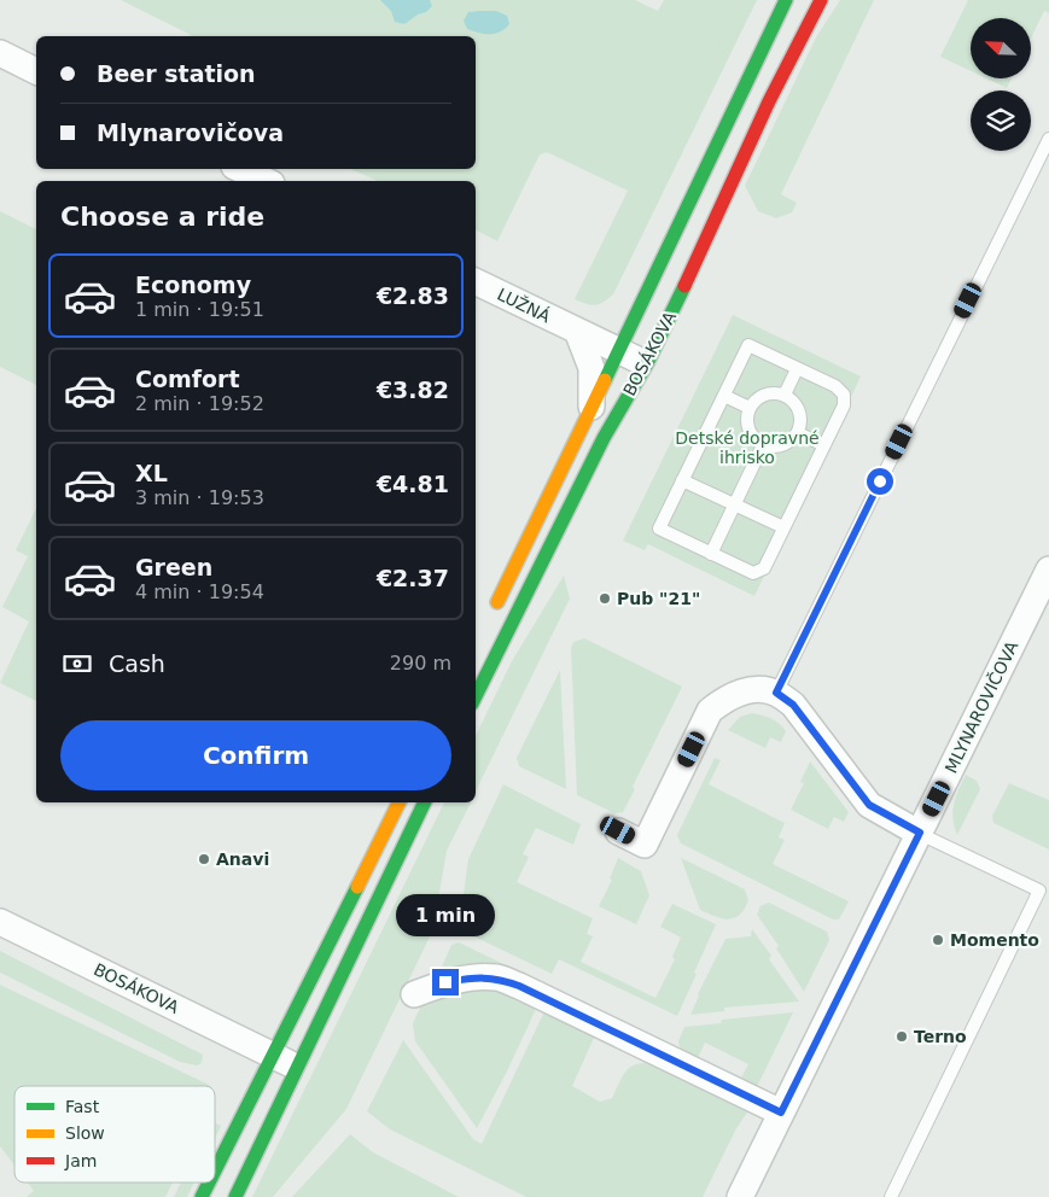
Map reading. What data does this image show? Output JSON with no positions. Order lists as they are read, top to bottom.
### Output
{
  "streets": {
    "street": ["LUŽNÁ", "BOSÁKOVA", "MLYNAROVIČOVA"]
  },
  "crossings": [
    ["LUŽNÁ", "BOSÁKOVA"]
  ],
  "parks": ["Detské dopravné ihrisko"],
  "places": [
    "Pub \"21\"",
    "Anavi",
    "Momento",
    "Terno"
  ],
  "legend": ["Fast", "Slow", "Jam"],
  "north": "top left",
  "page": {
    "banner": ["Beer station", "Mlynarovičova"],
    "heading": "Choose a ride",
    "list": [
      {
        "name": "Economy",
        "note": "1 min · 19:51",
        "value": "€2.83"
      },
      {
        "name": "Comfort",
        "note": "2 min · 19:52",
        "value": "€3.82"
      },
      {
        "name": "XL",
        "note": "3 min · 19:53",
        "value": "€4.81"
      },
      {
        "name": "Green",
        "note": "4 min · 19:54",
        "value": "€2.37"
      }
    ],
    "pay": ["Cash", "290 m"],
    "buttons": "Confirm",
    "bubble": "1 min"
  }
}
